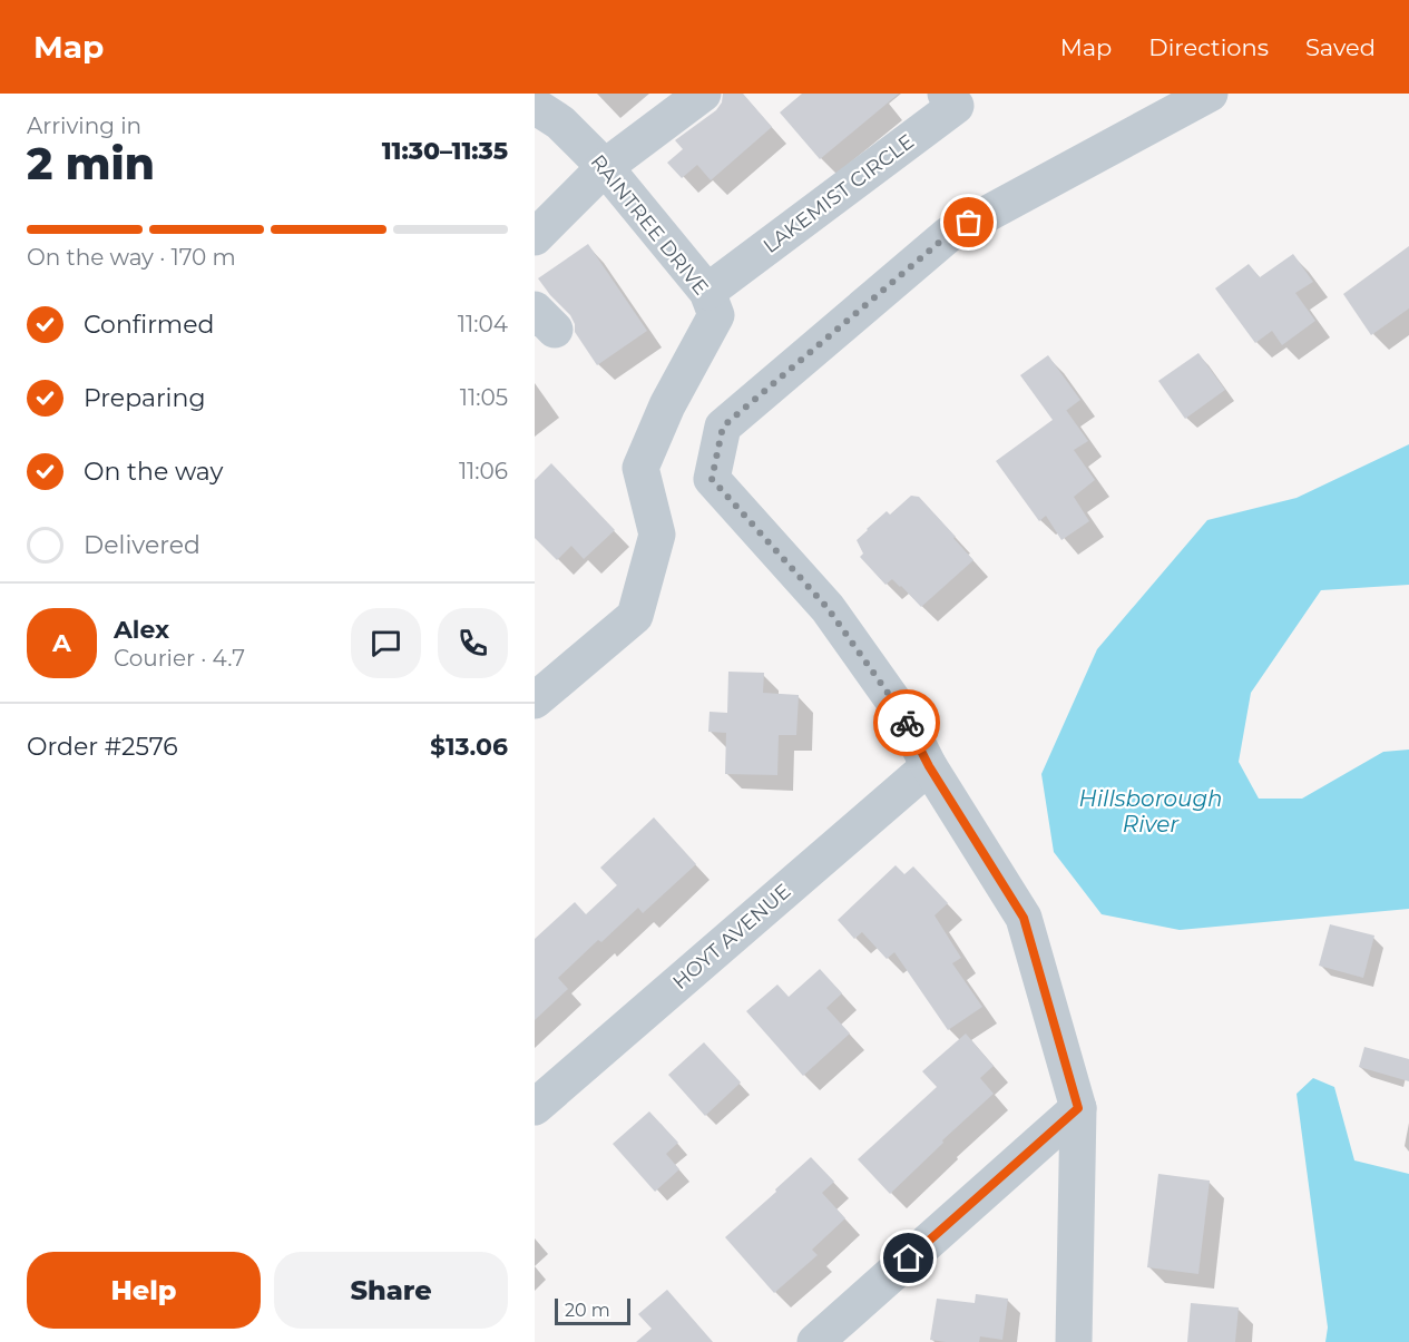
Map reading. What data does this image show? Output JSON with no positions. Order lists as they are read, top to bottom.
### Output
{
  "streets": {
    "street": ["LAKEMIST CIRCLE", "RAINTREE DRIVE", "HOYT AVENUE"]
  },
  "crossings": [
    ["LAKEMIST CIRCLE", "RAINTREE DRIVE"]
  ],
  "water": ["Hillsborough River"],
  "scale_bar": "20 m",
  "page": {
    "header": "Map",
    "nav": ["Map", "Directions", "Saved"],
    "heading": ["2 min", "Arriving in", "11:30–11:35"],
    "panel": [
      "Alex",
      "Courier · 4.7",
      "Order #2576",
      "$13.06"
    ],
    "bar": "On the way · 170 m",
    "list": [
      ["Confirmed", "11:04"],
      ["Preparing", "11:05"],
      ["On the way", "11:06"],
      "Delivered"
    ],
    "round": "A",
    "buttons": ["Help", "Share"],
    "scale": "20 m"
  }
}
